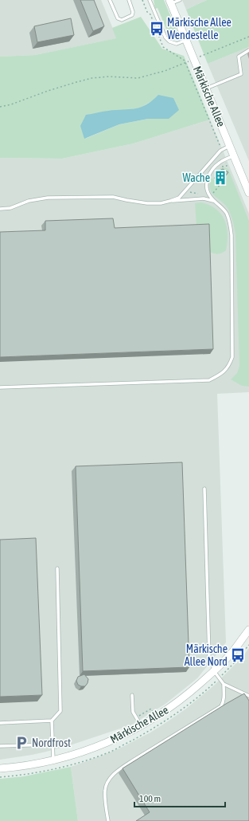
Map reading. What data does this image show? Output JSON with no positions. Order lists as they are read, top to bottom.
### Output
{
  "streets": {
    "street": ["Märkische Allee"]
  },
  "places": {
    "bus stop": ["Märkische Allee Wendestelle", "Märkische Allee Nord"],
    "building": ["Wache"],
    "parking": ["Nordfrost"]
  },
  "scale_bar": "100 m"
}
